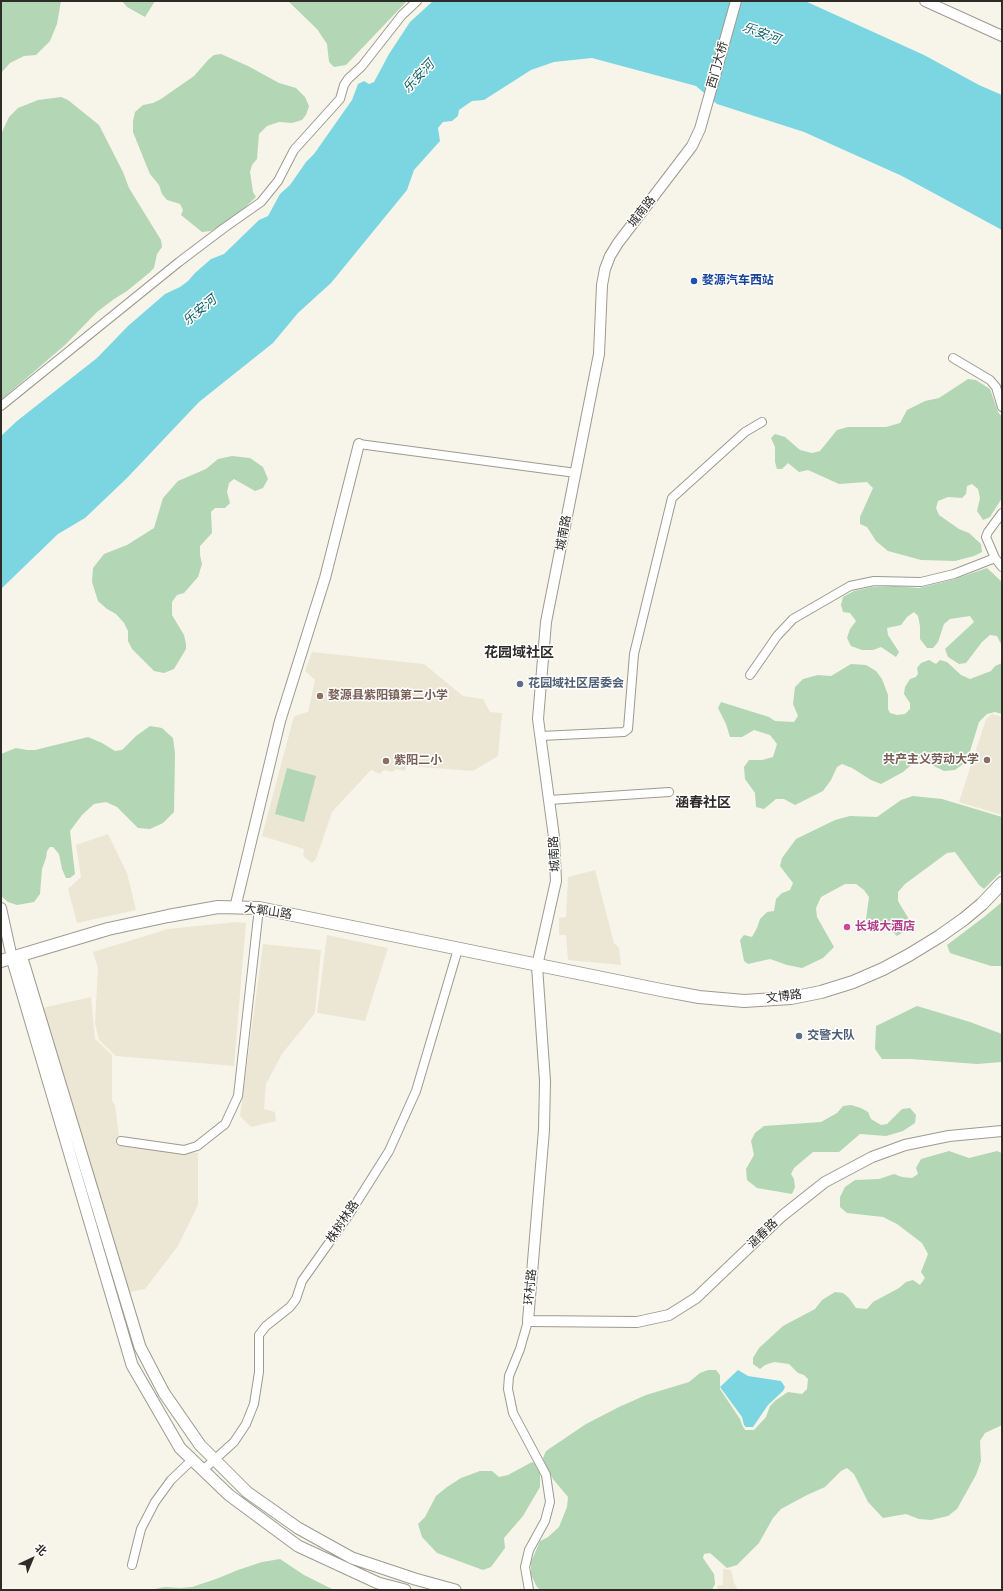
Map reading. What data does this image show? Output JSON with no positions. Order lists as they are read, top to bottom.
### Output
{
  "streets": {
    "main road": ["大鄣山路", "文博路"],
    "street": [
      "西门大桥",
      "城南路",
      "株树林路",
      "涵春路",
      "环村路"
    ]
  },
  "crossings": [
    ["西门大桥", "城南路"],
    ["城南路", "大鄣山路"],
    ["城南路", "文博路"],
    ["城南路", "环村路"],
    ["大鄣山路", "文博路"],
    ["大鄣山路", "株树林路"],
    ["大鄣山路", "环村路"],
    ["文博路", "环村路"],
    ["涵春路", "环村路"]
  ],
  "districts": ["花园域社区", "涵春社区"],
  "water": ["乐安河"],
  "places": [
    "婺源汽车西站",
    "花园域社区居委会",
    "婺源县紫阳镇第二小学",
    "共产主义劳动大学",
    "紫阳二小",
    "长城大酒店",
    "交警大队"
  ],
  "north": "top right"
}
